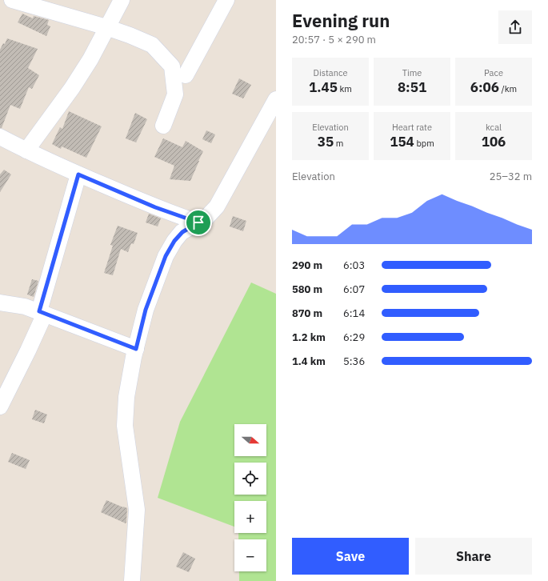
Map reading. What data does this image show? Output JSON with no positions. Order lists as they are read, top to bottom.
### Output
{
  "north": "right",
  "page": {
    "heading": ["Evening run", "20:57 · 5 × 290 m"],
    "stats": [
      ["Distance", "1.45 km"],
      ["Time", "8:51"],
      ["Pace", "6:06 /km"],
      ["Elevation", "35 m"],
      ["Heart rate", "154 bpm"],
      ["kcal", "106"]
    ],
    "chart": ["Elevation", "25–32 m"],
    "list": [
      {
        "name": "290 m",
        "note": "6:03"
      },
      {
        "name": "580 m",
        "note": "6:07"
      },
      {
        "name": "870 m",
        "note": "6:14"
      },
      {
        "name": "1.2 km",
        "note": "6:29"
      },
      {
        "name": "1.4 km",
        "note": "5:36"
      }
    ],
    "map_buttons": ["+", "−"],
    "buttons": ["Save", "Share"]
  }
}
